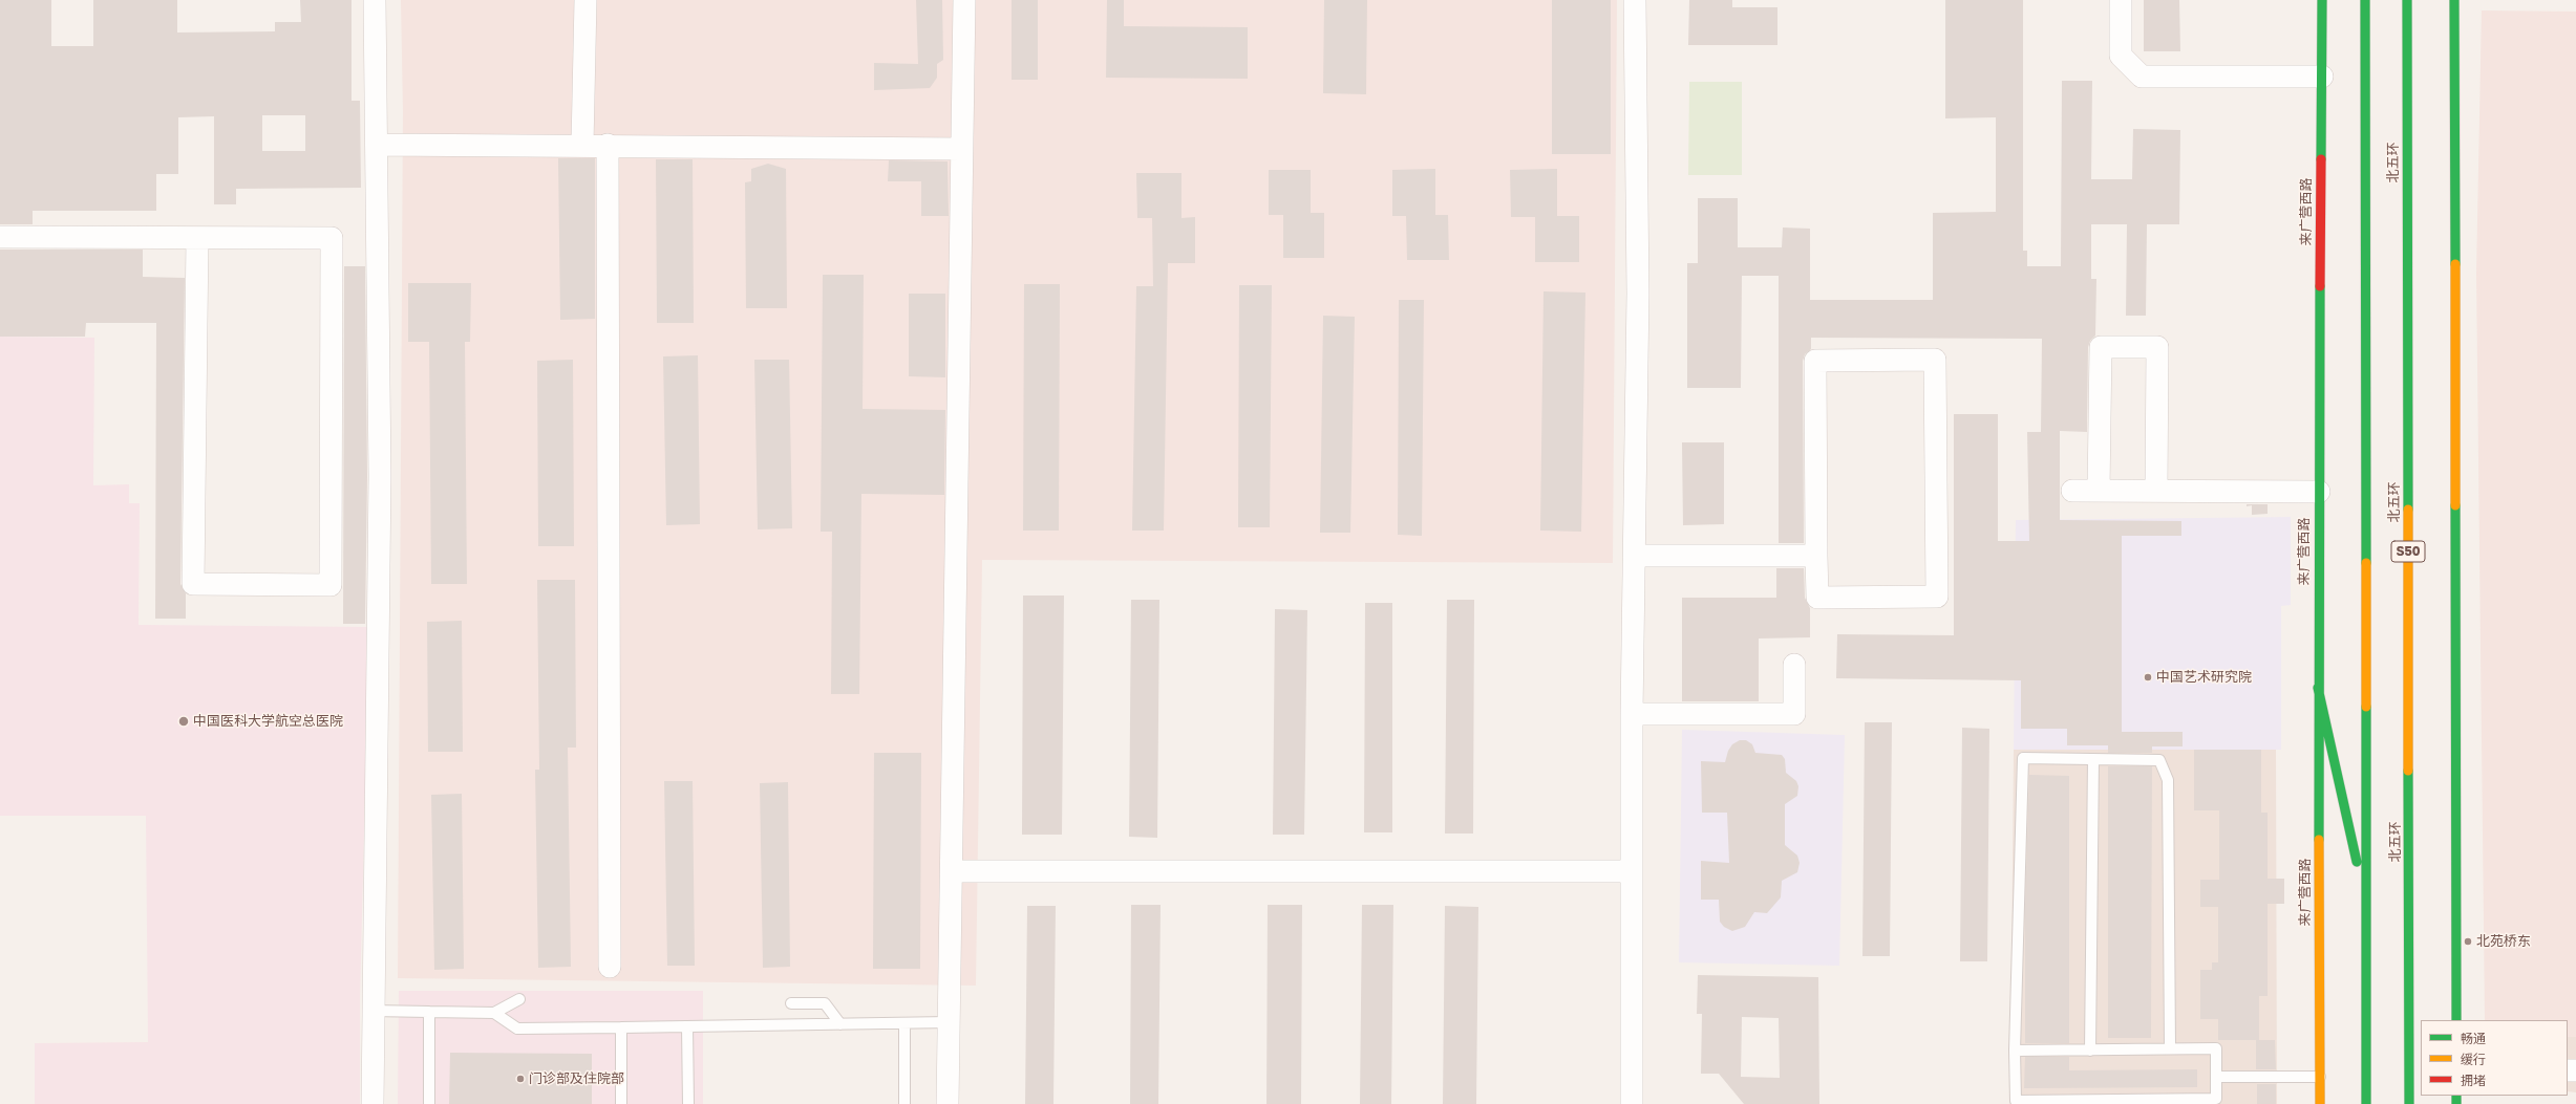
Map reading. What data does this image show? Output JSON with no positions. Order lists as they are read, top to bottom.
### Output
{
  "streets": {
    "main road": ["北五环", "来广营西路", "S50"]
  },
  "places": [
    "中国艺术研究院",
    "中国医科大学航空总医院",
    "北苑桥东",
    "门诊部及住院部"
  ],
  "legend": ["畅通", "缓行", "拥堵"]
}
